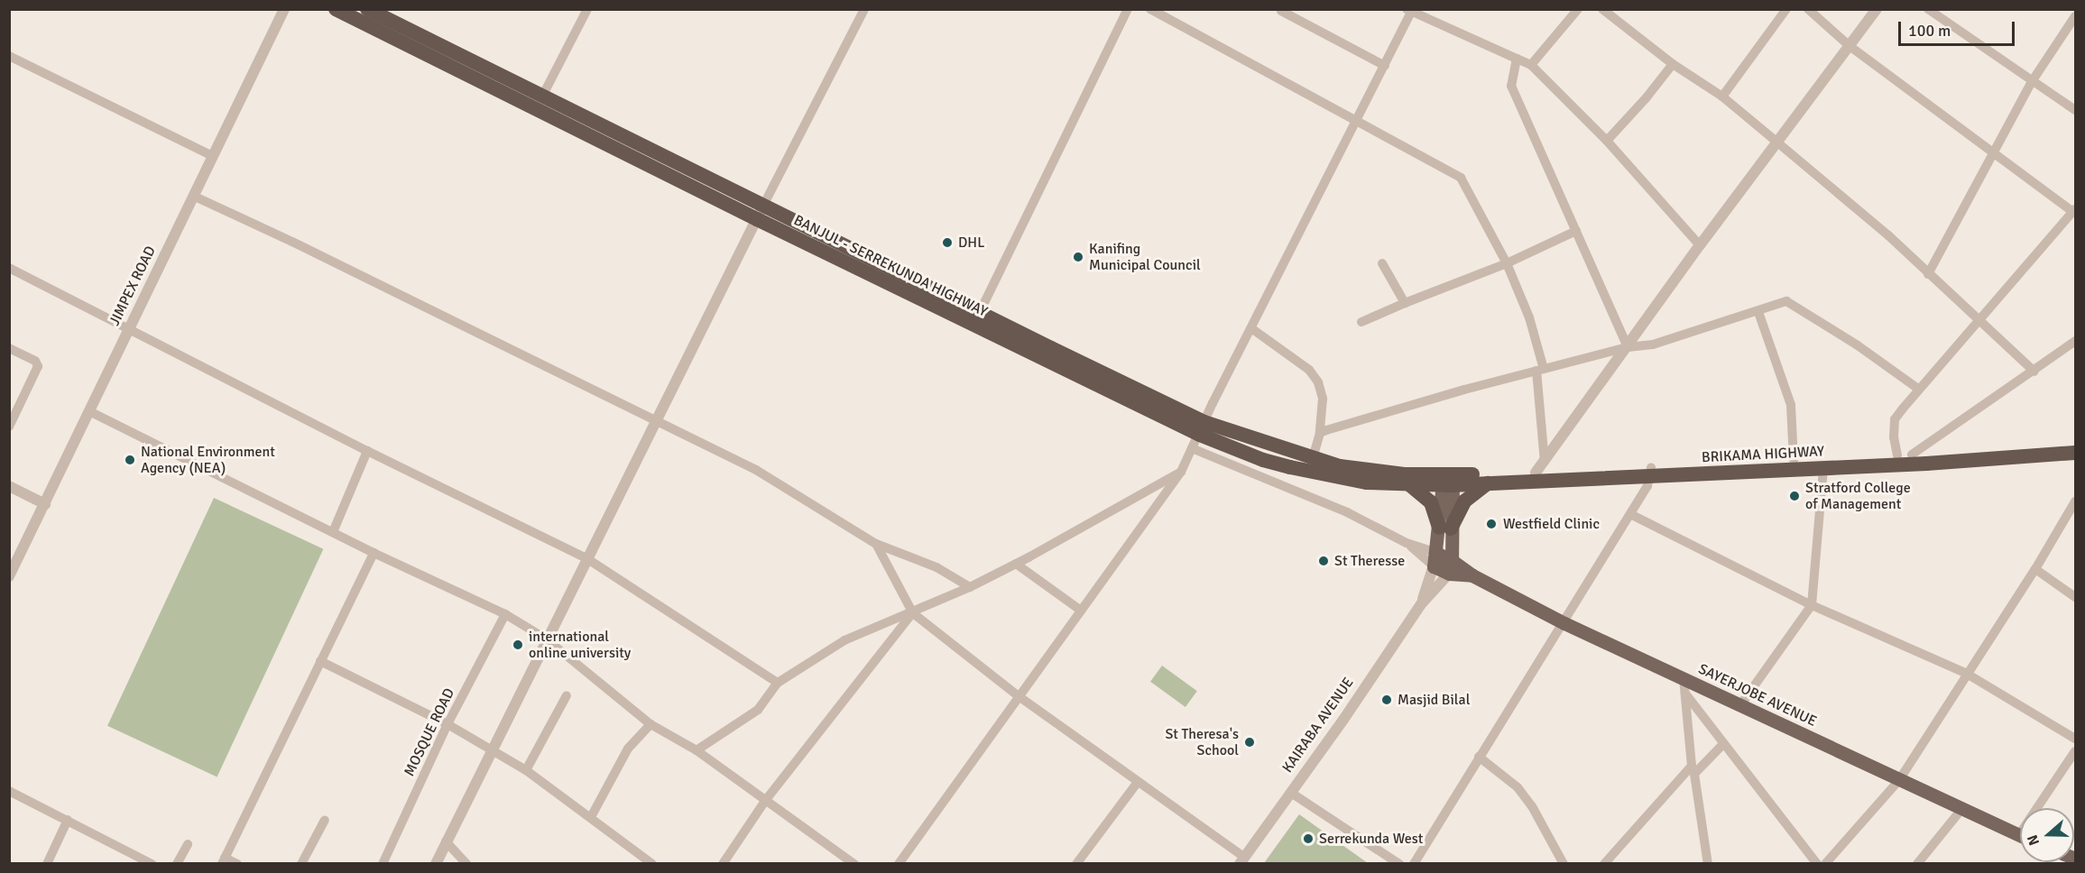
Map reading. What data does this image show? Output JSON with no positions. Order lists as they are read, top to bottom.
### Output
{
  "streets": {
    "highway": ["BANJUL - SERREKUNDA HIGHWAY", "BRIKAMA HIGHWAY"],
    "main road": ["SAYERJOBE AVENUE", "KAIRABA AVENUE"],
    "street": ["JIMPEX ROAD", "MOSQUE ROAD"]
  },
  "crossings": [
    ["BANJUL - SERREKUNDA HIGHWAY", "BRIKAMA HIGHWAY"],
    ["BANJUL - SERREKUNDA HIGHWAY", "KAIRABA AVENUE"],
    ["BRIKAMA HIGHWAY", "KAIRABA AVENUE"],
    ["SAYERJOBE AVENUE", "KAIRABA AVENUE"]
  ],
  "places": [
    "DHL",
    "Kanifing Municipal Council",
    "National Environment Agency (NEA)",
    "Stratford College of Management",
    "Westfield Clinic",
    "St Theresse",
    "international online university",
    "Masjid Bilal",
    "St Theresa's School",
    "Serrekunda West"
  ],
  "scale_bar": "100 m",
  "north": "left"
}
